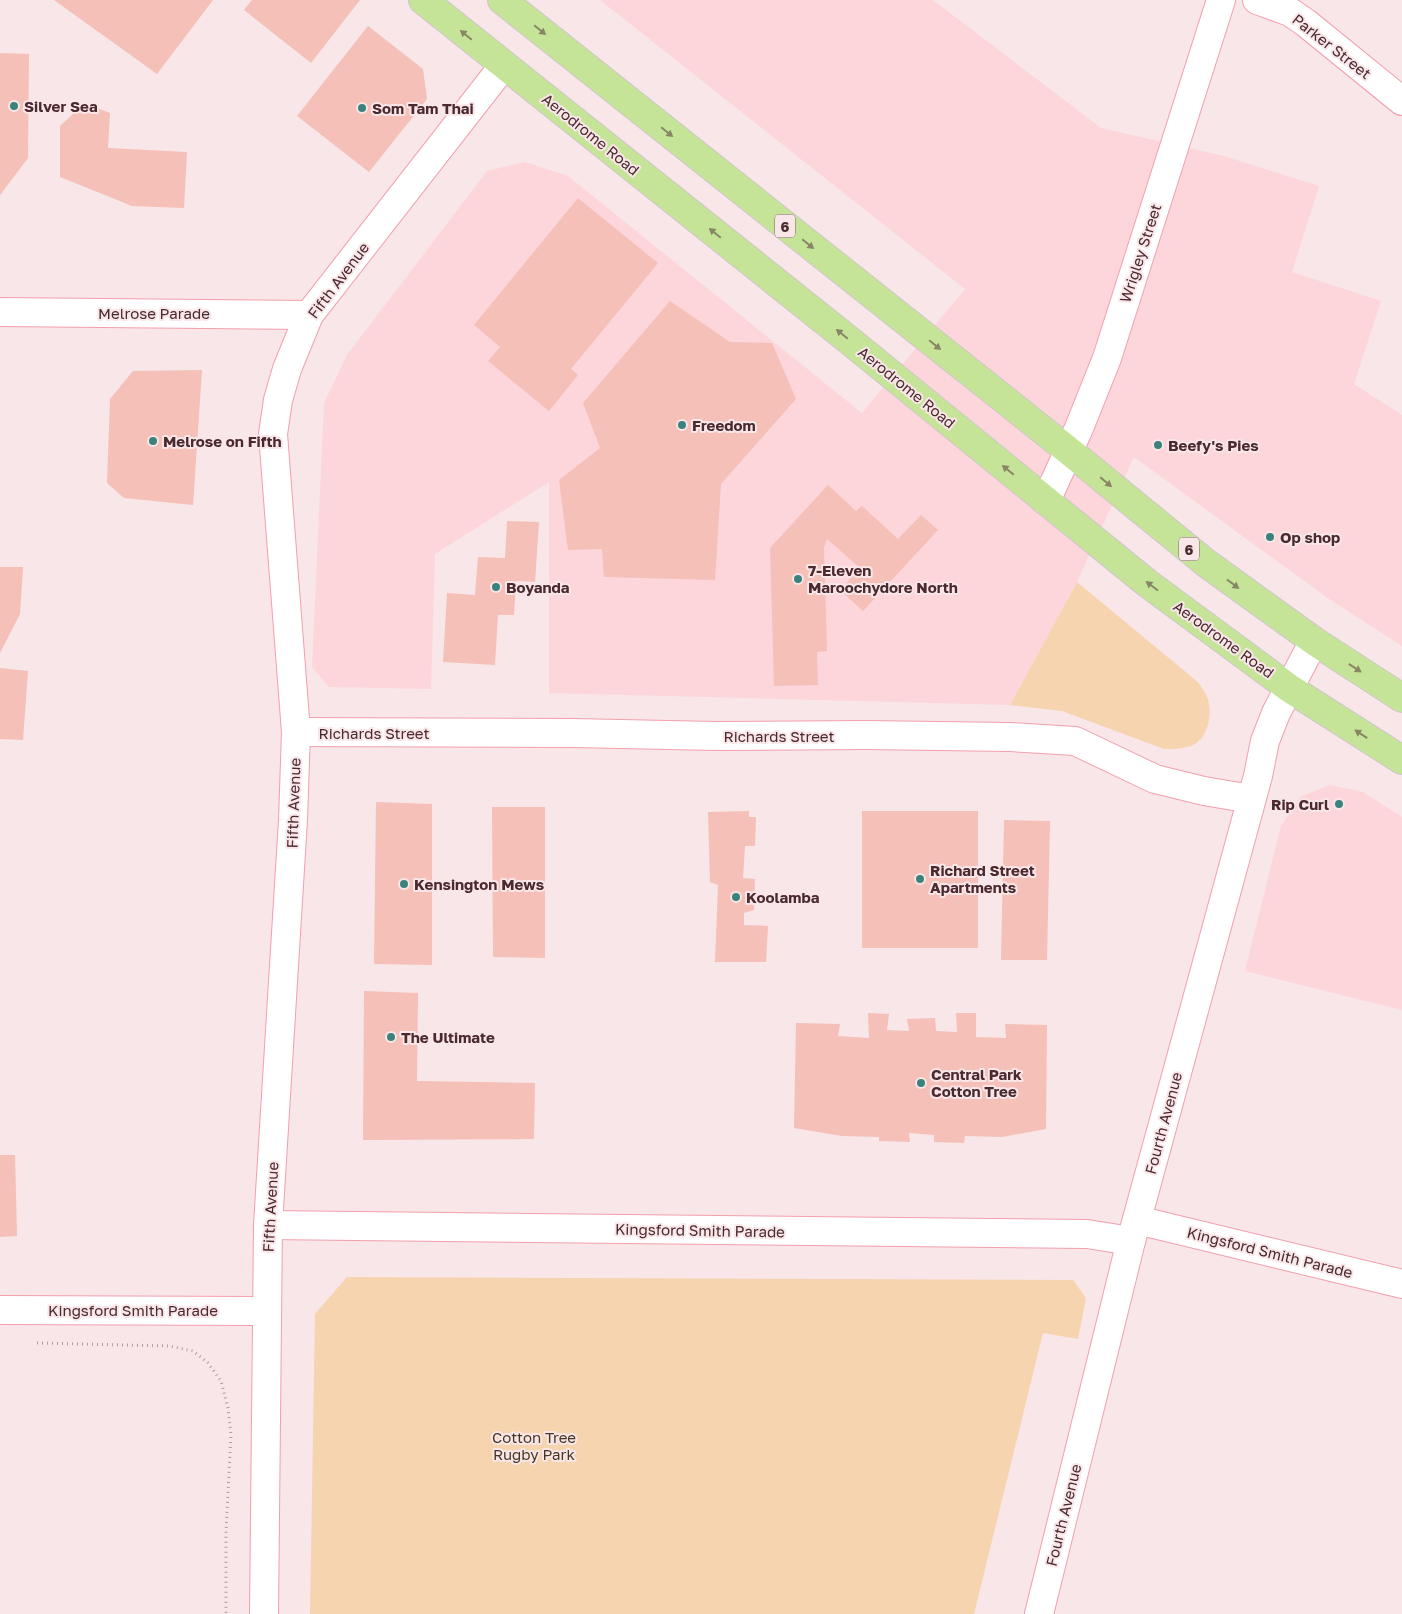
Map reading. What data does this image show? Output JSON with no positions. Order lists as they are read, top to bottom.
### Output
{
  "streets": {
    "main road": ["Aerodrome Road", "6"],
    "street": [
      "Parker Street",
      "Wrigley Street",
      "Fifth Avenue",
      "Melrose Parade",
      "Richards Street",
      "Fourth Avenue",
      "Kingsford Smith Parade"
    ]
  },
  "crossings": [
    ["Aerodrome Road", "Wrigley Street"],
    ["Aerodrome Road", "Fifth Avenue"],
    ["Aerodrome Road", "Fourth Avenue"],
    ["6", "Wrigley Street"],
    ["6", "Fourth Avenue"],
    ["Fifth Avenue", "Melrose Parade"],
    ["Fifth Avenue", "Richards Street"],
    ["Fifth Avenue", "Kingsford Smith Parade"],
    ["Richards Street", "Fourth Avenue"],
    ["Fourth Avenue", "Kingsford Smith Parade"]
  ],
  "parks": ["Cotton Tree Rugby Park"],
  "places": [
    "Silver Sea",
    "Som Tam Thai",
    "Freedom",
    "Melrose on Fifth",
    "Beefy's Pies",
    "Op shop",
    "7-Eleven Maroochydore North",
    "Boyanda",
    "Rip Curl",
    "Richard Street Apartments",
    "Kensington Mews",
    "Koolamba",
    "The Ultimate",
    "Central Park Cotton Tree"
  ]
}
